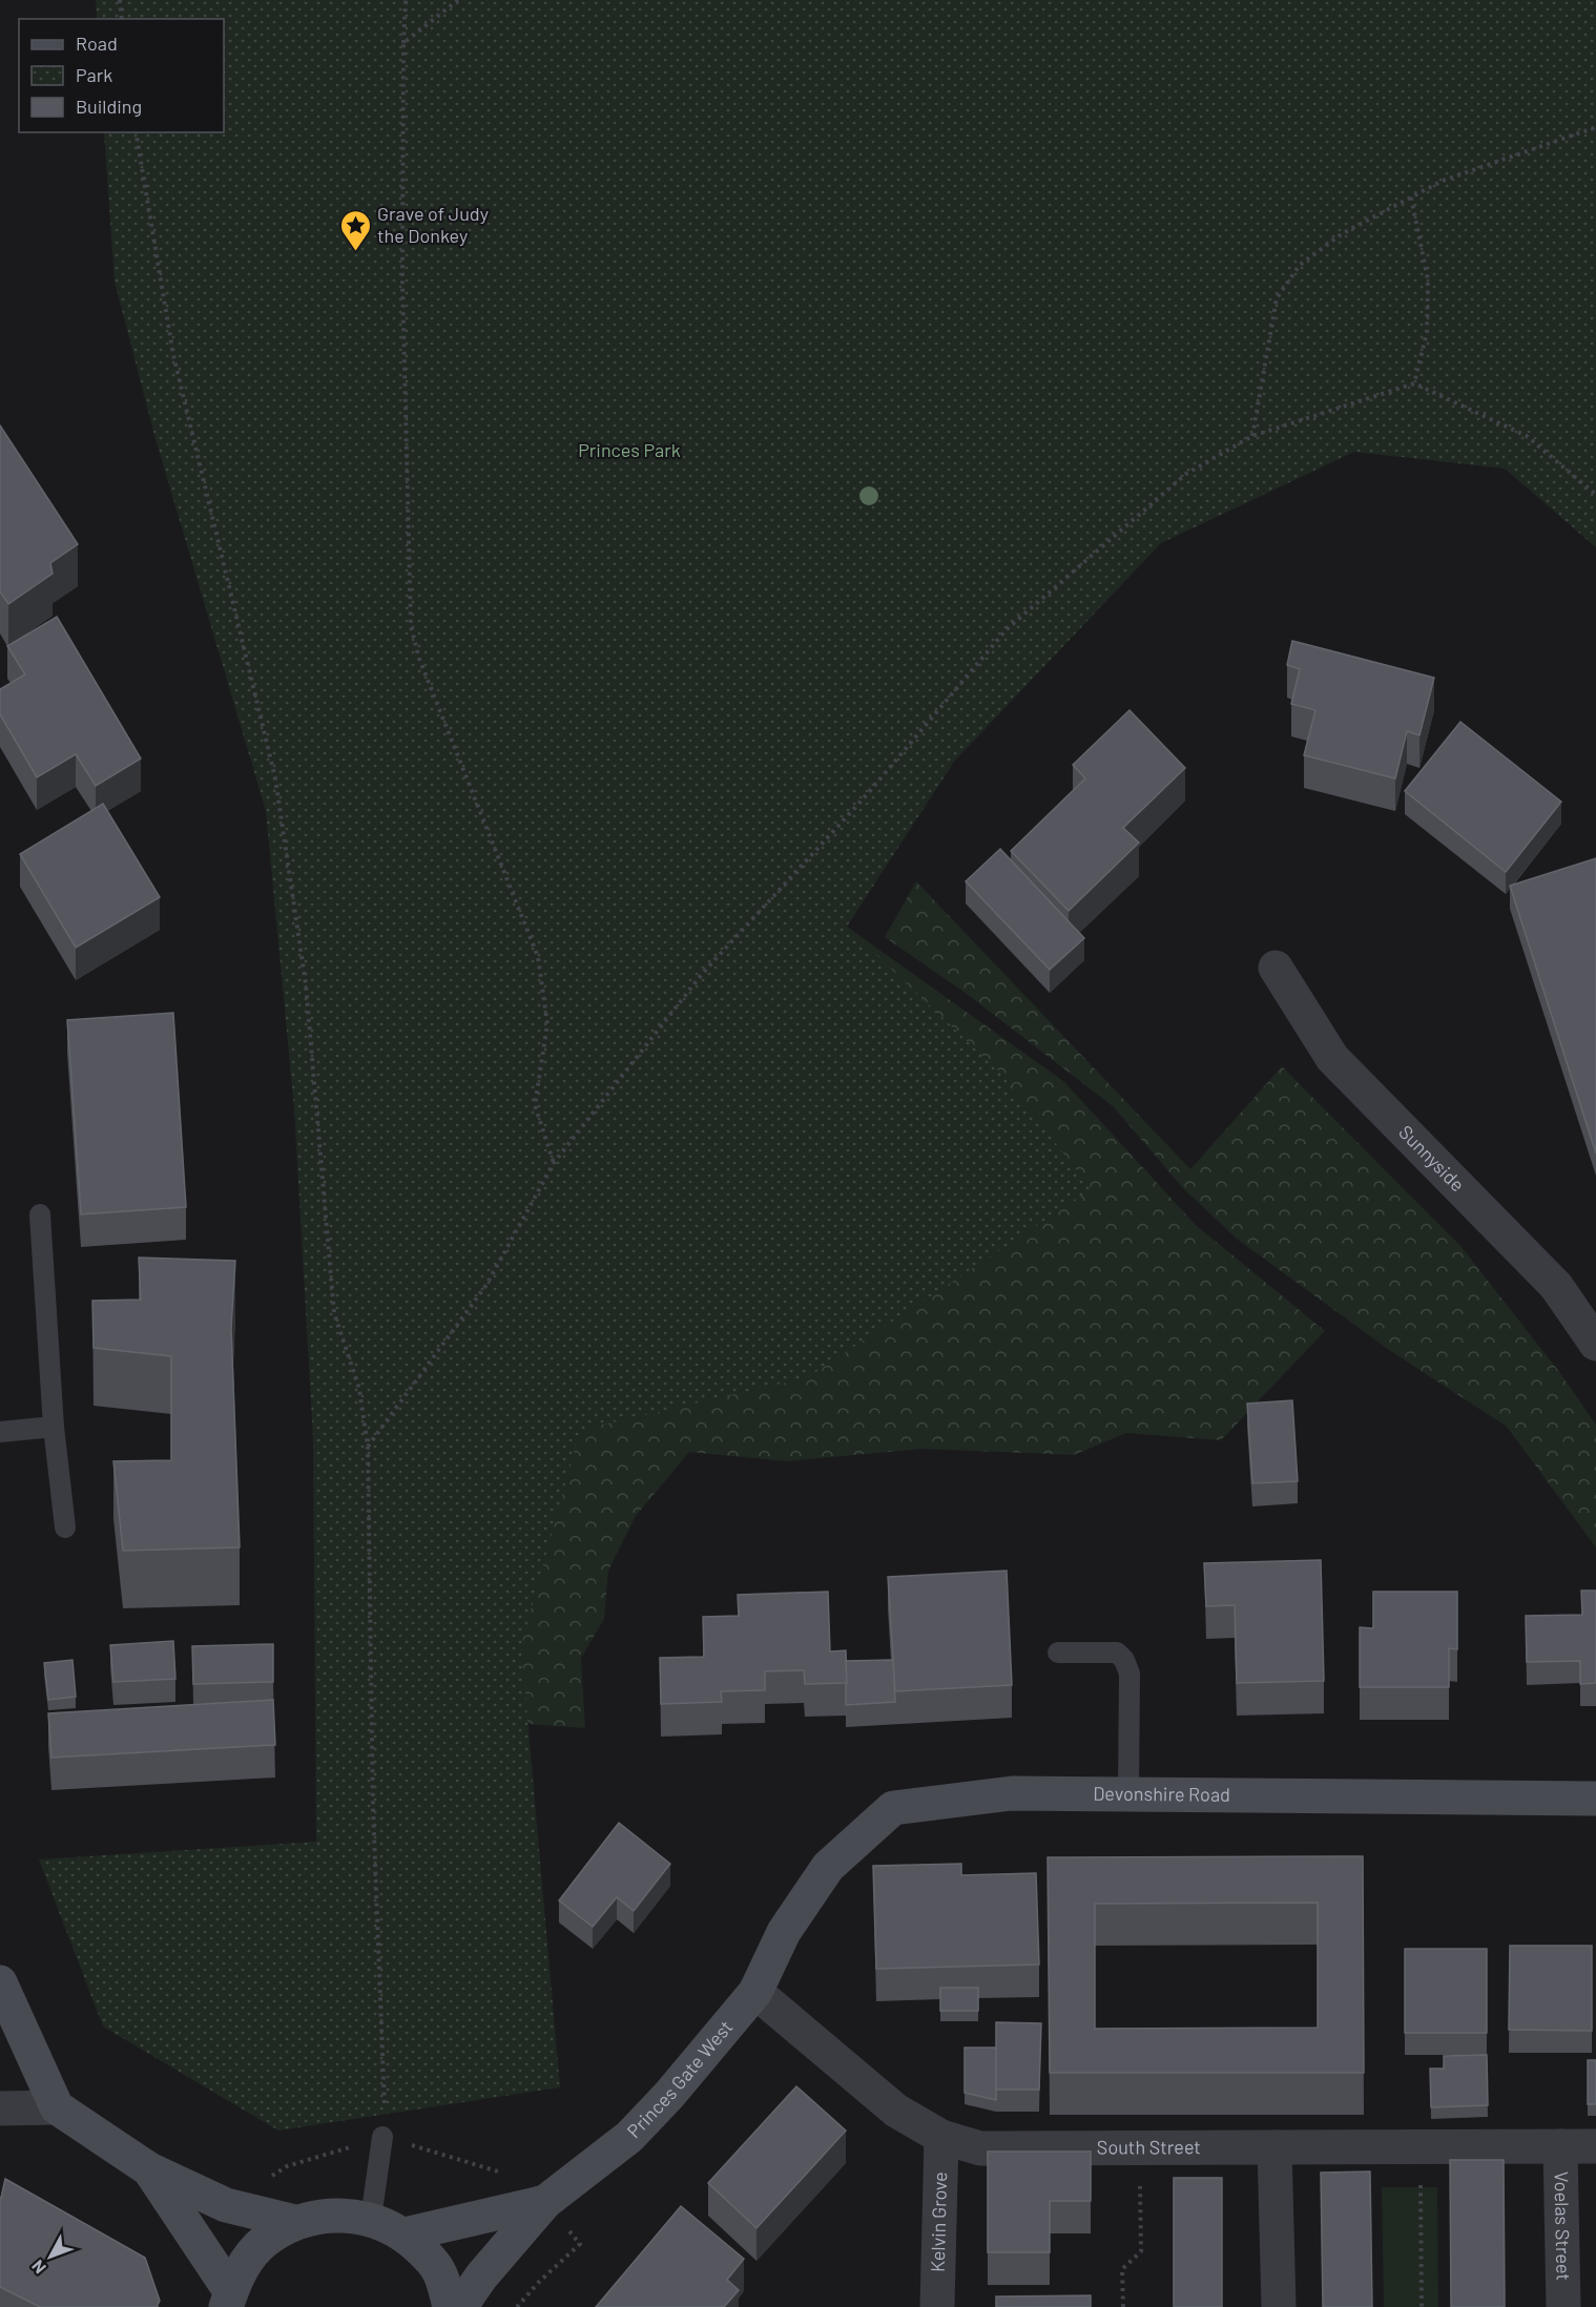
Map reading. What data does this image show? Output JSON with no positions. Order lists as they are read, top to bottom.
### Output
{
  "streets": {
    "main road": ["Devonshire Road", "Princes Gate West"],
    "street": [
      "Sunnyside",
      "South Street",
      "Kelvin Grove",
      "Voelas Street"
    ]
  },
  "crossings": [
    ["Devonshire Road", "Princes Gate West"],
    ["Princes Gate West", "South Street"],
    ["South Street", "Kelvin Grove"],
    ["South Street", "Voelas Street"]
  ],
  "parks": ["Princes Park"],
  "places": {
    "place": ["Grave of Judy the Donkey"]
  },
  "legend": ["Road", "Park", "Building"],
  "north": "bottom left"
}
